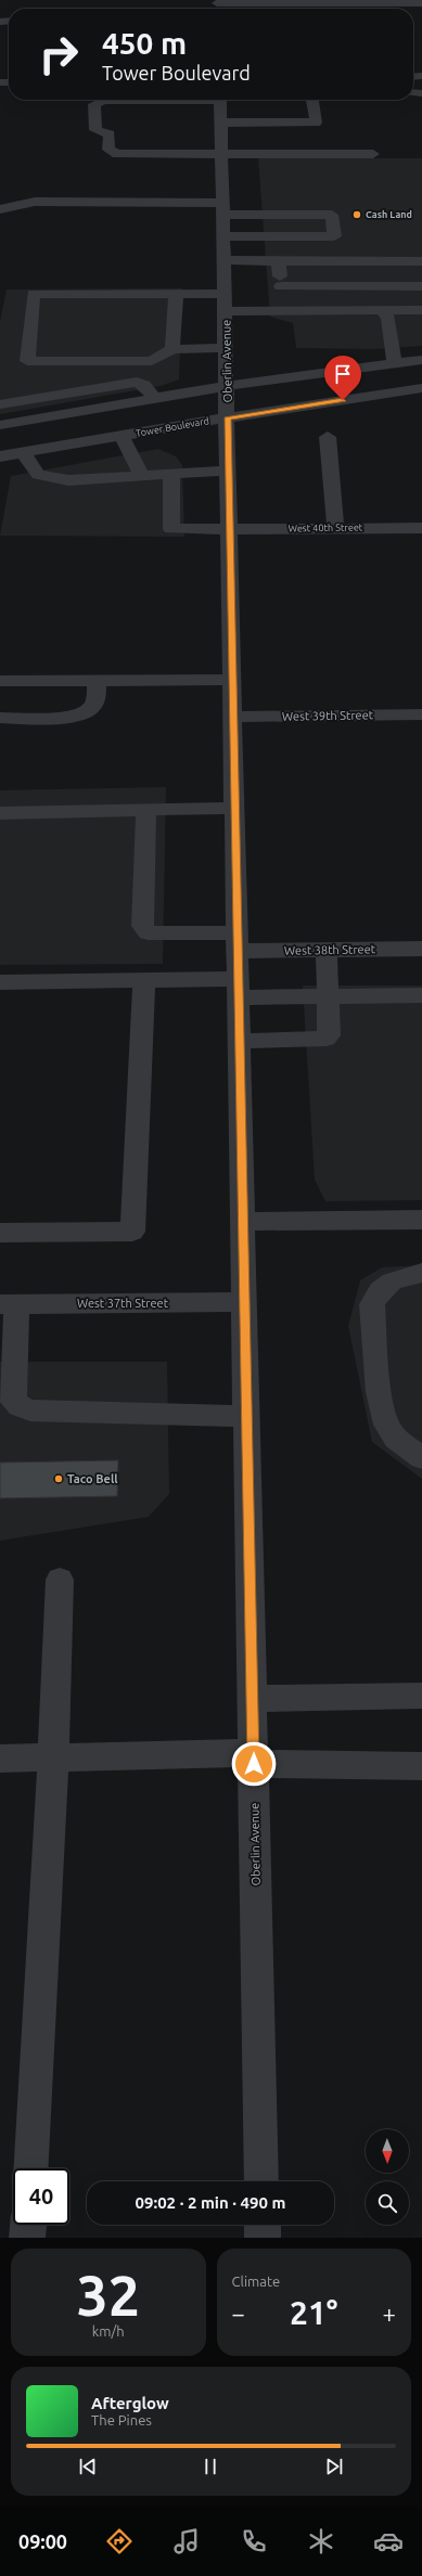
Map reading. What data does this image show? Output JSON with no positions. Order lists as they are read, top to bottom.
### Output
{
  "streets": {
    "street": [
      "Oberlin Avenue",
      "Tower Boulevard",
      "West 40th Street",
      "West 39th Street",
      "West 38th Street",
      "West 37th Street"
    ]
  },
  "crossings": [
    ["Oberlin Avenue", "Tower Boulevard"],
    ["Oberlin Avenue", "West 40th Street"],
    ["Oberlin Avenue", "West 39th Street"],
    ["Oberlin Avenue", "West 38th Street"],
    ["Oberlin Avenue", "West 37th Street"]
  ],
  "places": ["Cash Land", "Taco Bell"],
  "north": "bottom",
  "page": {
    "turn": ["450 m", "Tower Boulevard"],
    "limit": "40",
    "trip": "09:02 · 2 min · 490 m",
    "tile": [
      ["32", "km/h"],
      "Climate"
    ],
    "heat": ["−", "21°", "+"],
    "song": ["Afterglow", "The Pines"],
    "tabs": "09:00"
  }
}
